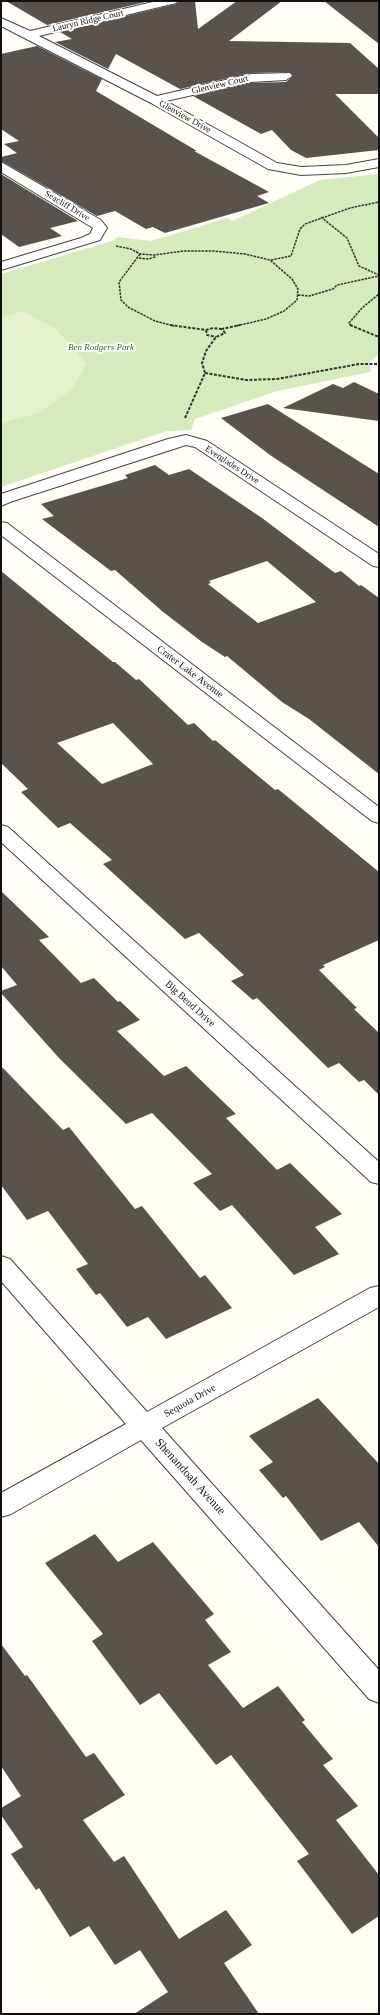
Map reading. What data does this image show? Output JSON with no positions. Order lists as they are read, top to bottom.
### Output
{
  "streets": {
    "street": [
      "Lauryn Ridge Court",
      "Glenview Court",
      "Glenview Drive",
      "Seacliff Drive",
      "Everglades Drive",
      "Crater Lake Avenue",
      "Big Bend Drive",
      "Sequoia Drive",
      "Shenandoah Avenue"
    ]
  },
  "crossings": [
    ["Lauryn Ridge Court", "Glenview Drive"],
    ["Glenview Court", "Glenview Drive"],
    ["Sequoia Drive", "Shenandoah Avenue"]
  ],
  "parks": ["Ben Rodgers Park"]
}
